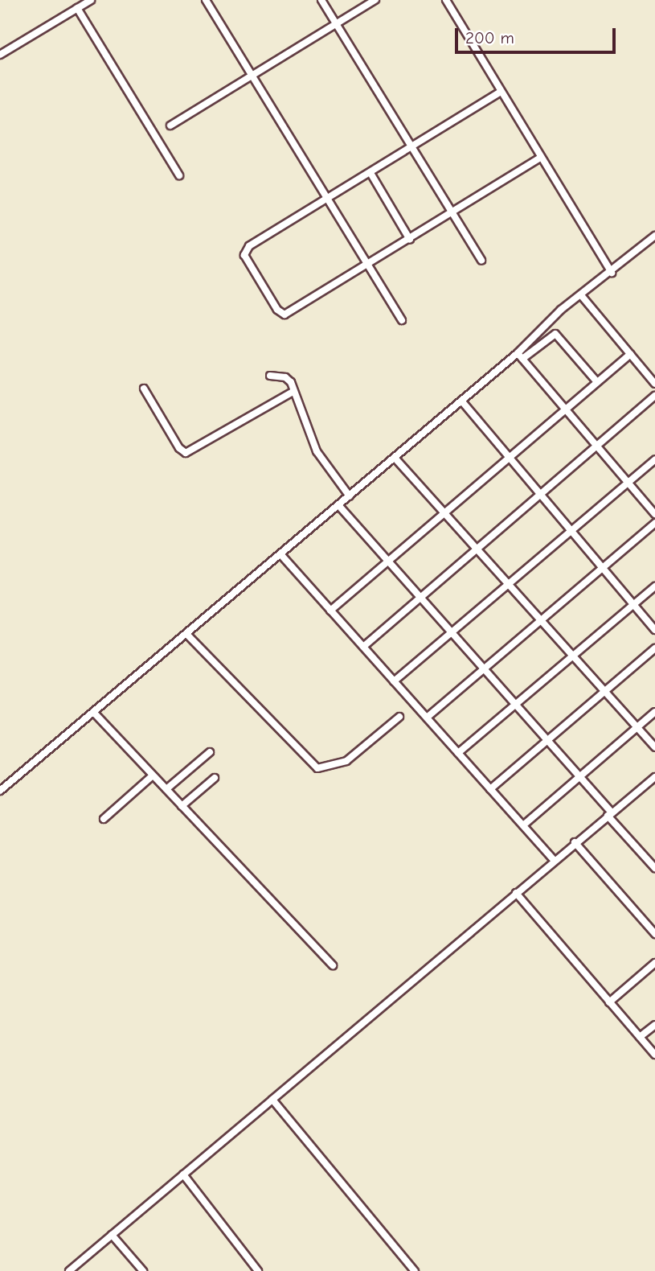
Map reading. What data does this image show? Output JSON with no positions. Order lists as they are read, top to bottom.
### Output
{
  "scale_bar": "200 m"
}
